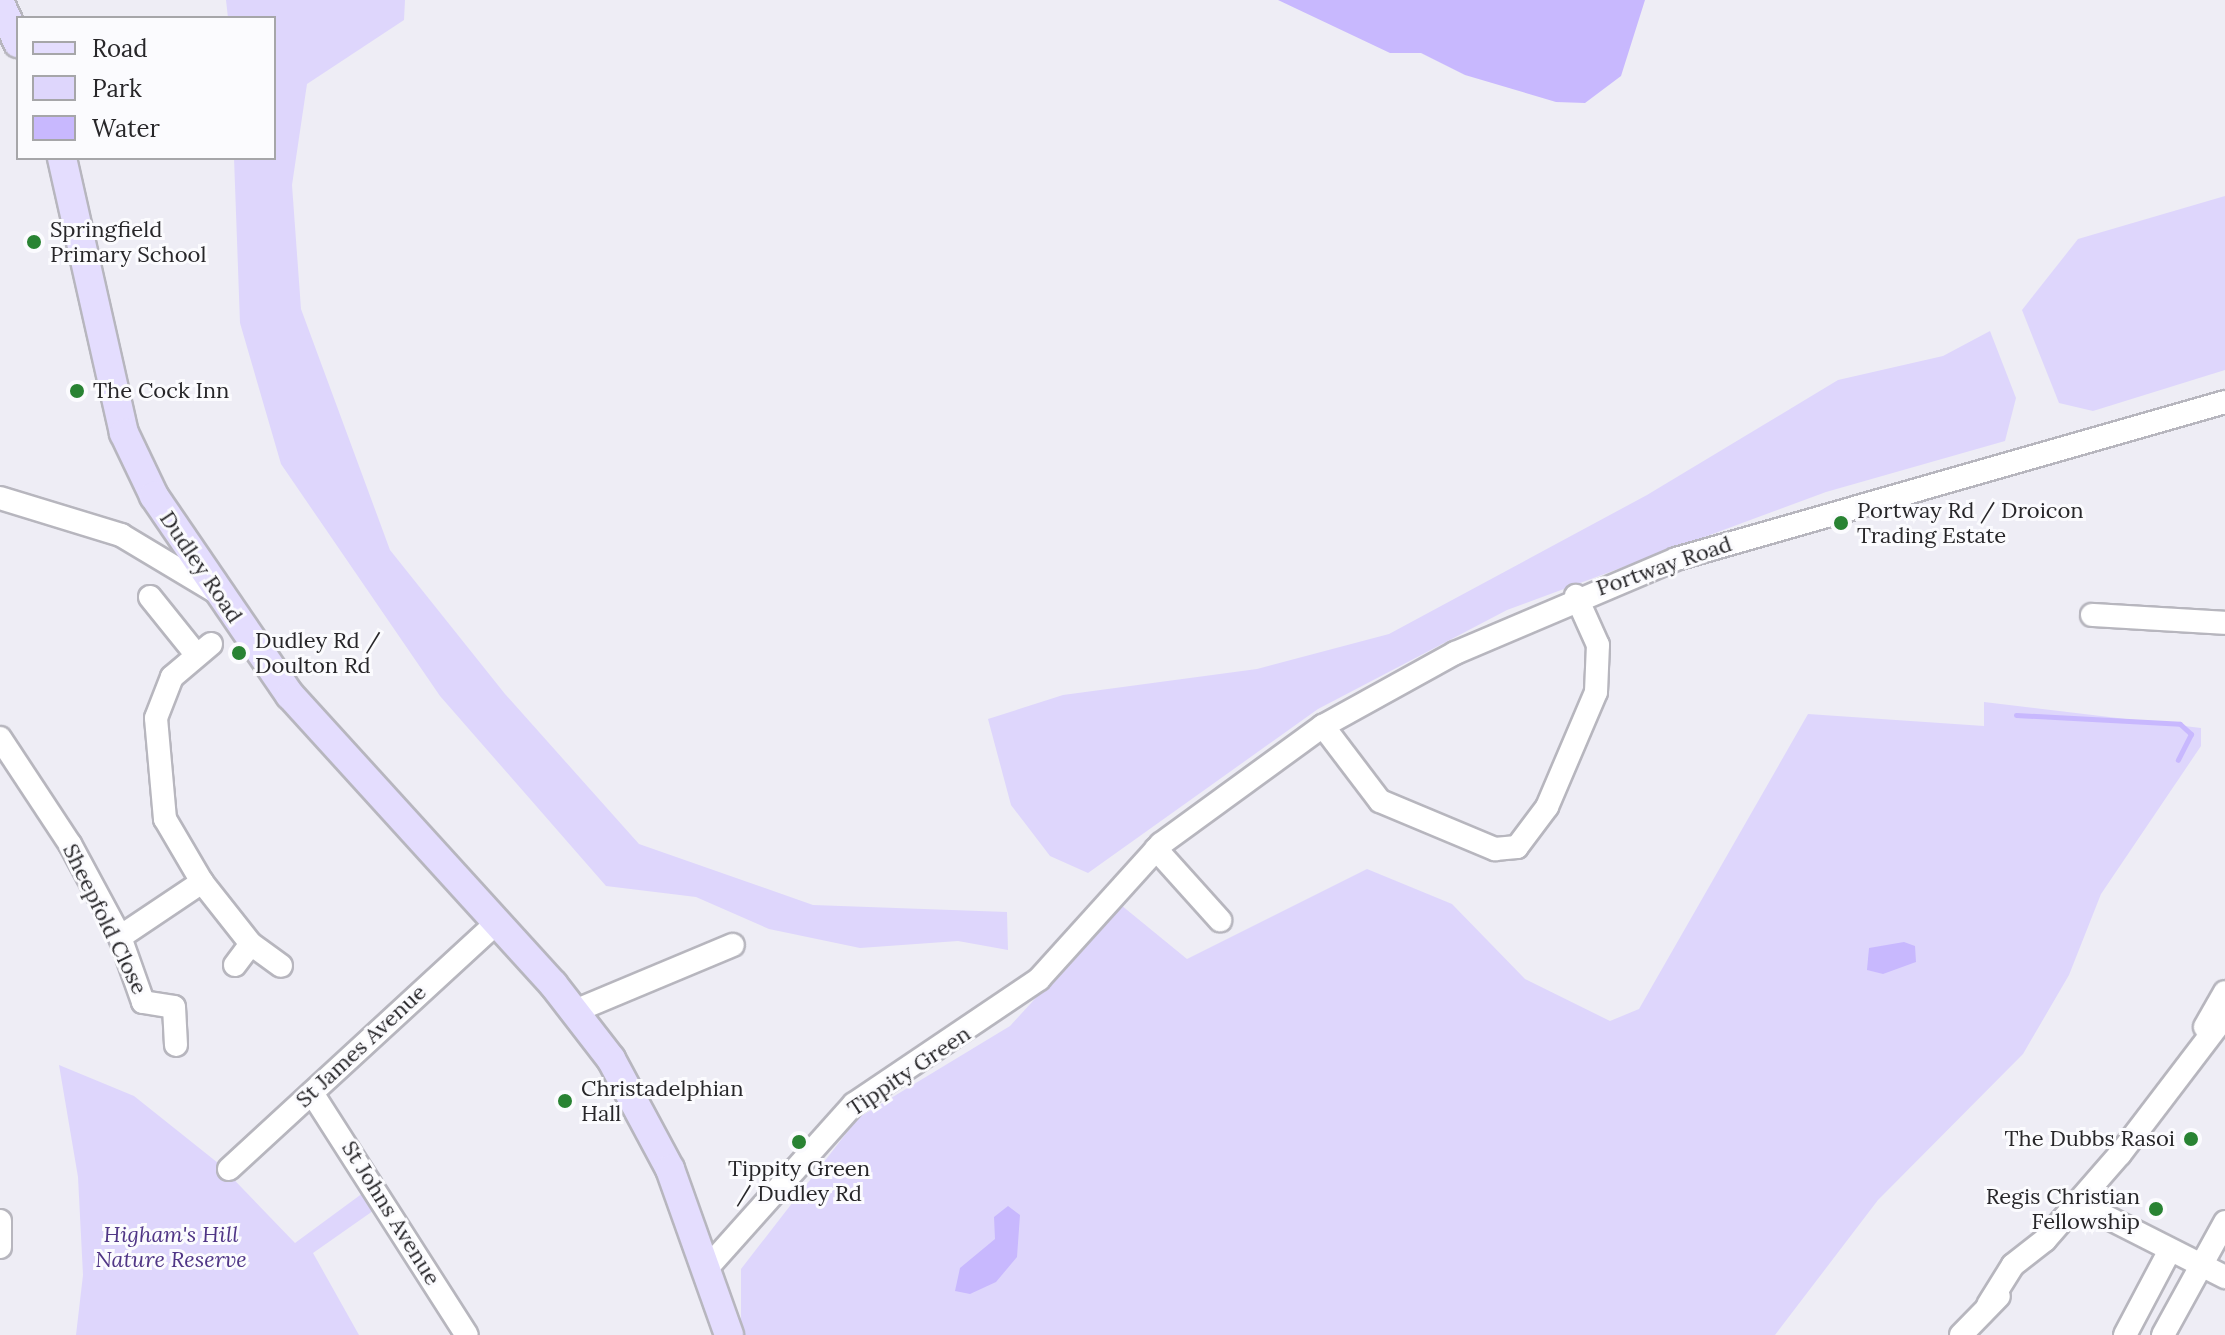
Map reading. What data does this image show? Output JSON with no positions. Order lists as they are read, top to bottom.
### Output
{
  "streets": {
    "main road": ["Dudley Road"],
    "street": [
      "Portway Road",
      "Sheepfold Close",
      "St James Avenue",
      "Tippity Green",
      "St Johns Avenue"
    ]
  },
  "crossings": [
    ["Portway Road", "Tippity Green"],
    ["Dudley Road", "St James Avenue"],
    ["Dudley Road", "Tippity Green"],
    ["St James Avenue", "St Johns Avenue"]
  ],
  "parks": ["Higham's Hill Nature Reserve"],
  "places": [
    "Springfield Primary School",
    "The Cock Inn",
    "Portway Rd / Droicon Trading Estate",
    "Dudley Rd / Doulton Rd",
    "Christadelphian Hall",
    "The Dubbs Rasoi",
    "Tippity Green / Dudley Rd",
    "Regis Christian Fellowship"
  ],
  "legend": ["Road", "Park", "Water"]
}
